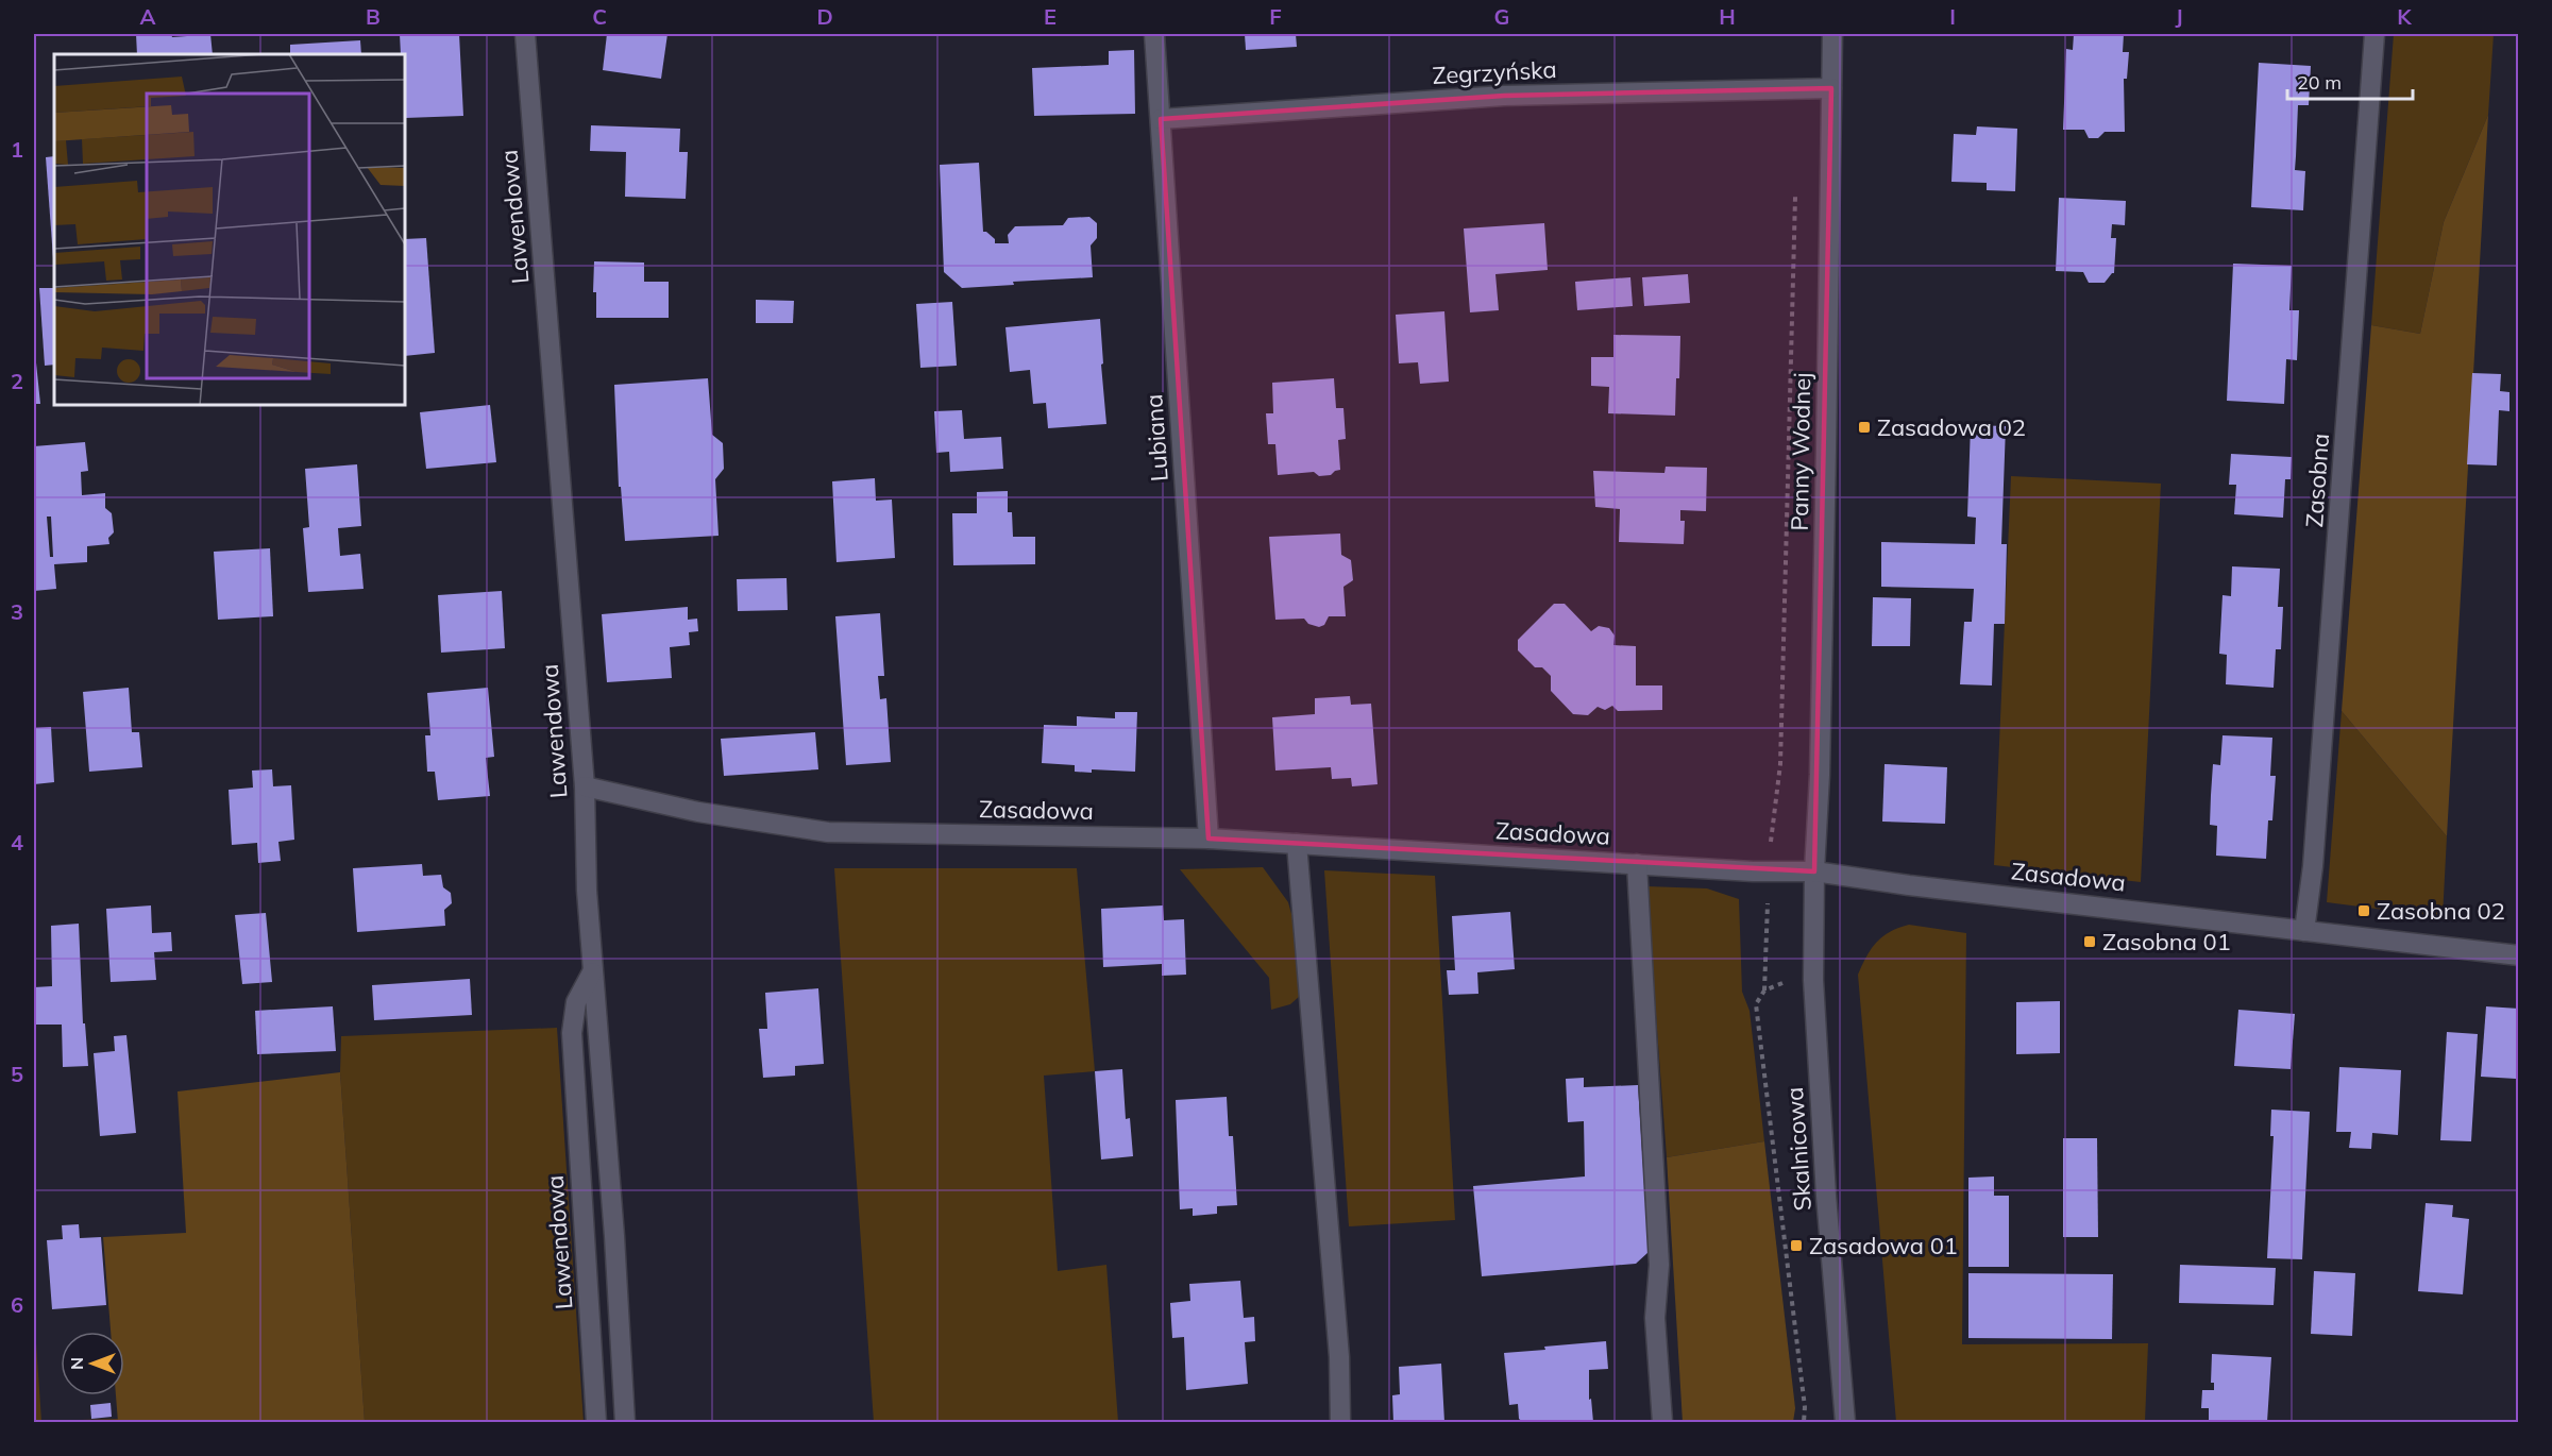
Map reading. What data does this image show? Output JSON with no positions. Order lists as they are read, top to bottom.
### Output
{
  "streets": {
    "street": [
      "Zegrzyńska",
      "Lawendowa",
      "Lubiana",
      "Panny Wodnej",
      "Zasobna",
      "Zasadowa",
      "Skalnicowa"
    ]
  },
  "crossings": [
    ["Zegrzyńska", "Lubiana"],
    ["Zegrzyńska", "Panny Wodnej"],
    ["Lawendowa", "Zasadowa"],
    ["Lubiana", "Zasadowa"],
    ["Panny Wodnej", "Zasadowa"],
    ["Panny Wodnej", "Skalnicowa"],
    ["Zasobna", "Zasadowa"],
    ["Zasadowa", "Skalnicowa"]
  ],
  "places": {
    "transit": [
      "Zasadowa 02",
      "Zasobna 02",
      "Zasobna 01",
      "Zasadowa 01"
    ]
  },
  "scale_bar": "20 m",
  "north": "left",
  "grid": {
    "columns": [
      "A",
      "B",
      "C",
      "D",
      "E",
      "F",
      "G",
      "H",
      "I",
      "J",
      "K"
    ],
    "rows": [
      "1",
      "2",
      "3",
      "4",
      "5",
      "6"
    ]
  }
}
